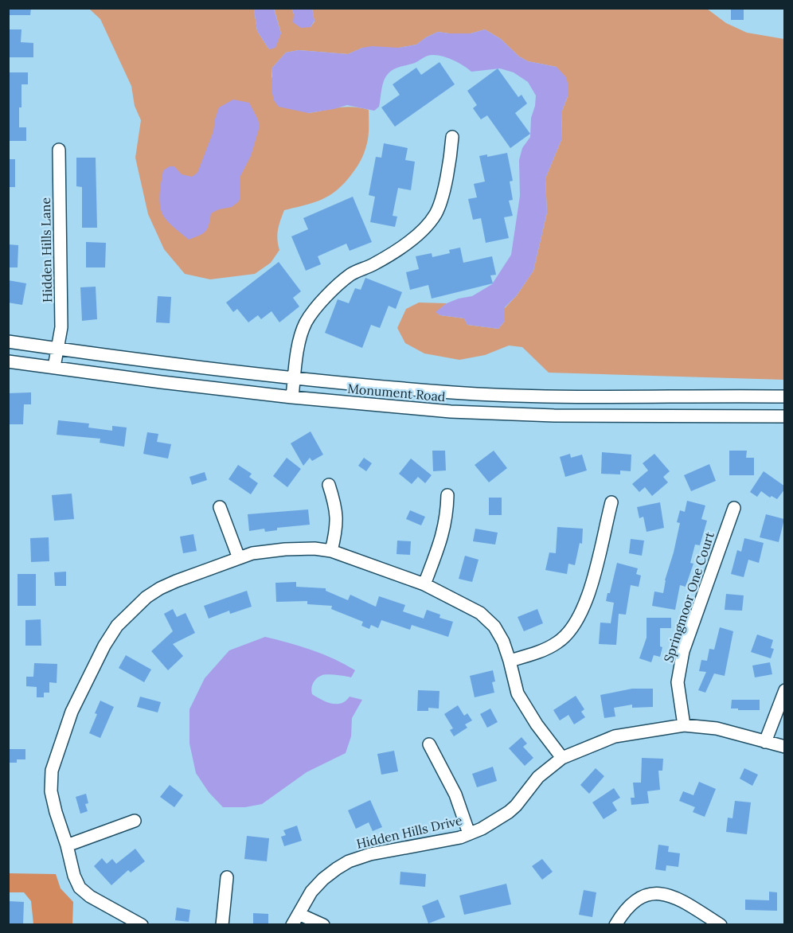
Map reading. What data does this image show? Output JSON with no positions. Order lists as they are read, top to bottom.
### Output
{
  "streets": {
    "street": [
      "Hidden Hills Lane",
      "Monument Road",
      "Springmoor One Court",
      "Hidden Hills Drive"
    ]
  },
  "crossings": [
    ["Hidden Hills Lane", "Monument Road"],
    ["Springmoor One Court", "Hidden Hills Drive"]
  ]
}
